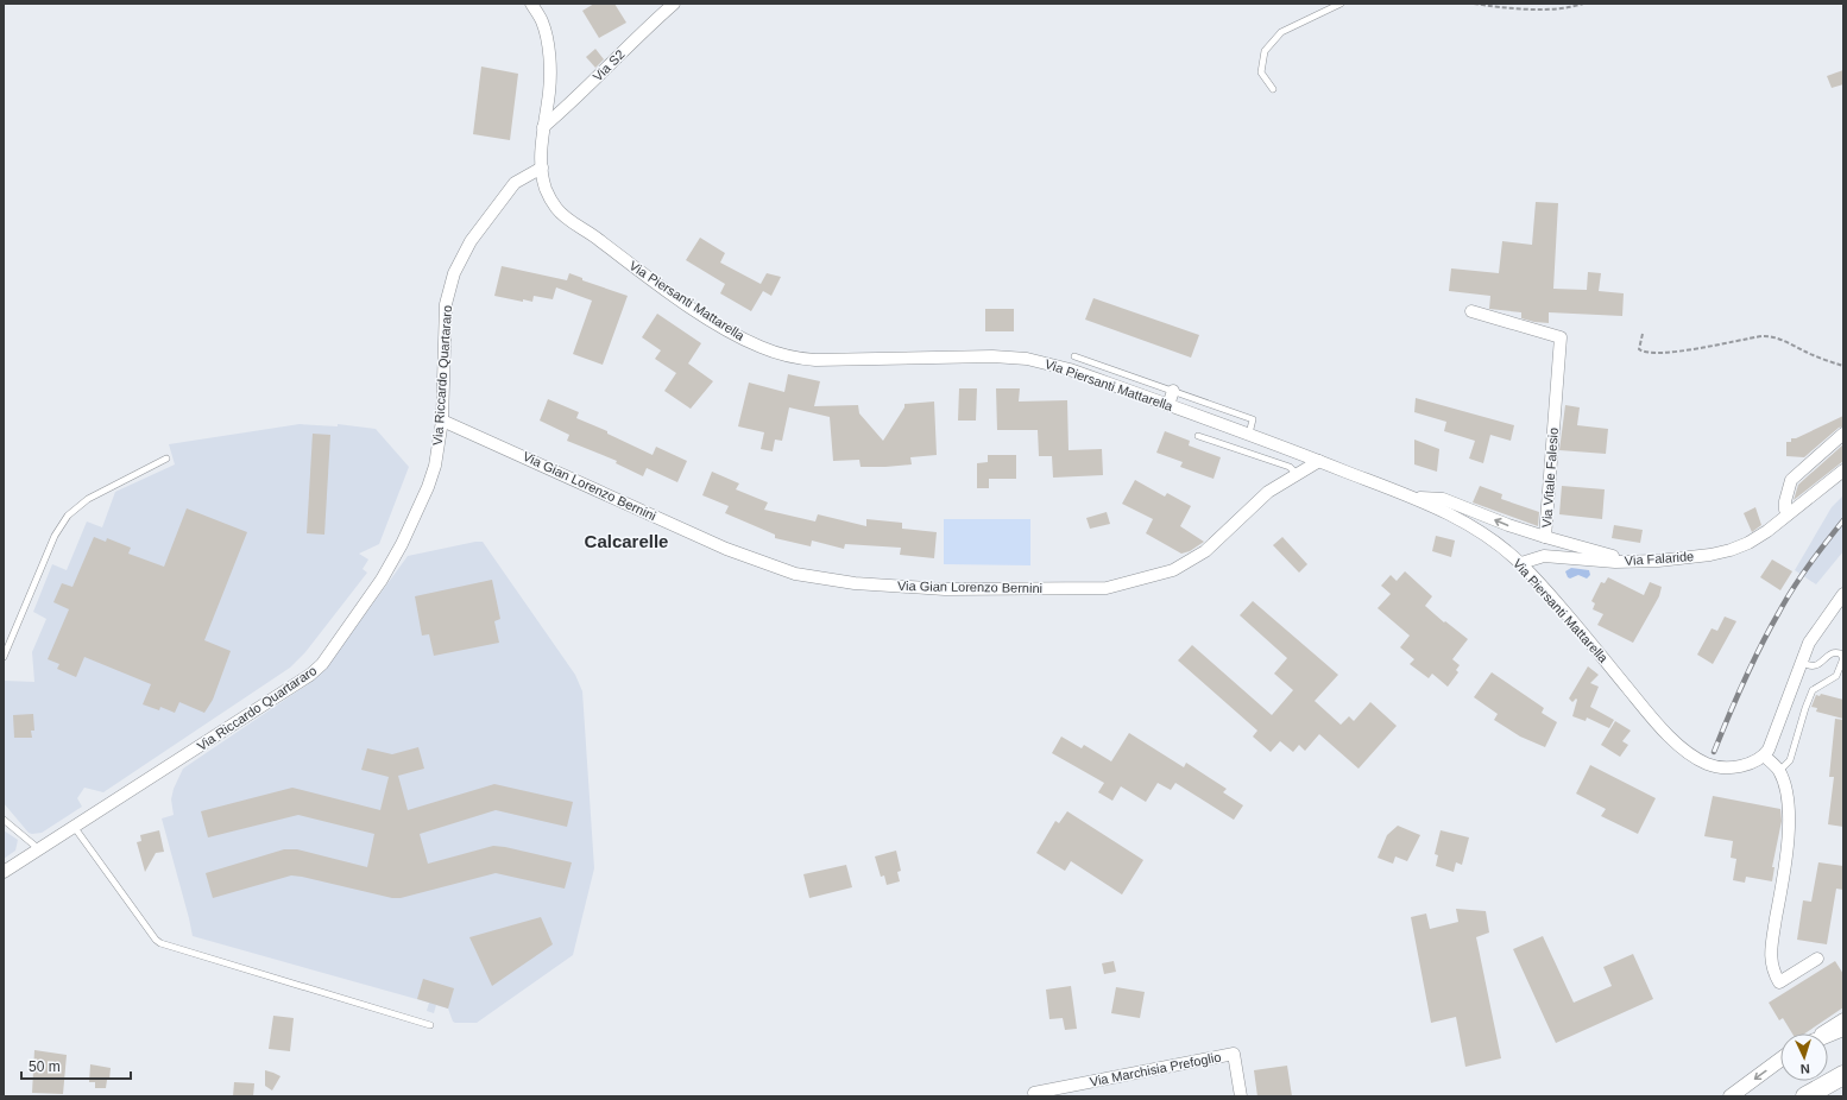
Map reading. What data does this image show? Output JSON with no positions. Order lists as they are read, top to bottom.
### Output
{
  "streets": {
    "street": [
      "Via S2",
      "Via Piersanti Mattarella",
      "Via Riccardo Quartararo",
      "Via Vitale Falesio",
      "Via Gian Lorenzo Bernini",
      "Via Falaride",
      "Via Marchisia Prefoglio"
    ]
  },
  "crossings": [
    ["Via S2", "Via Piersanti Mattarella"],
    ["Via Piersanti Mattarella", "Via Riccardo Quartararo"],
    ["Via Piersanti Mattarella", "Via Gian Lorenzo Bernini"],
    ["Via Piersanti Mattarella", "Via Falaride"],
    ["Via Riccardo Quartararo", "Via Gian Lorenzo Bernini"],
    ["Via Vitale Falesio", "Via Falaride"]
  ],
  "districts": ["Calcarelle"],
  "scale_bar": "50 m",
  "north": "bottom"
}
